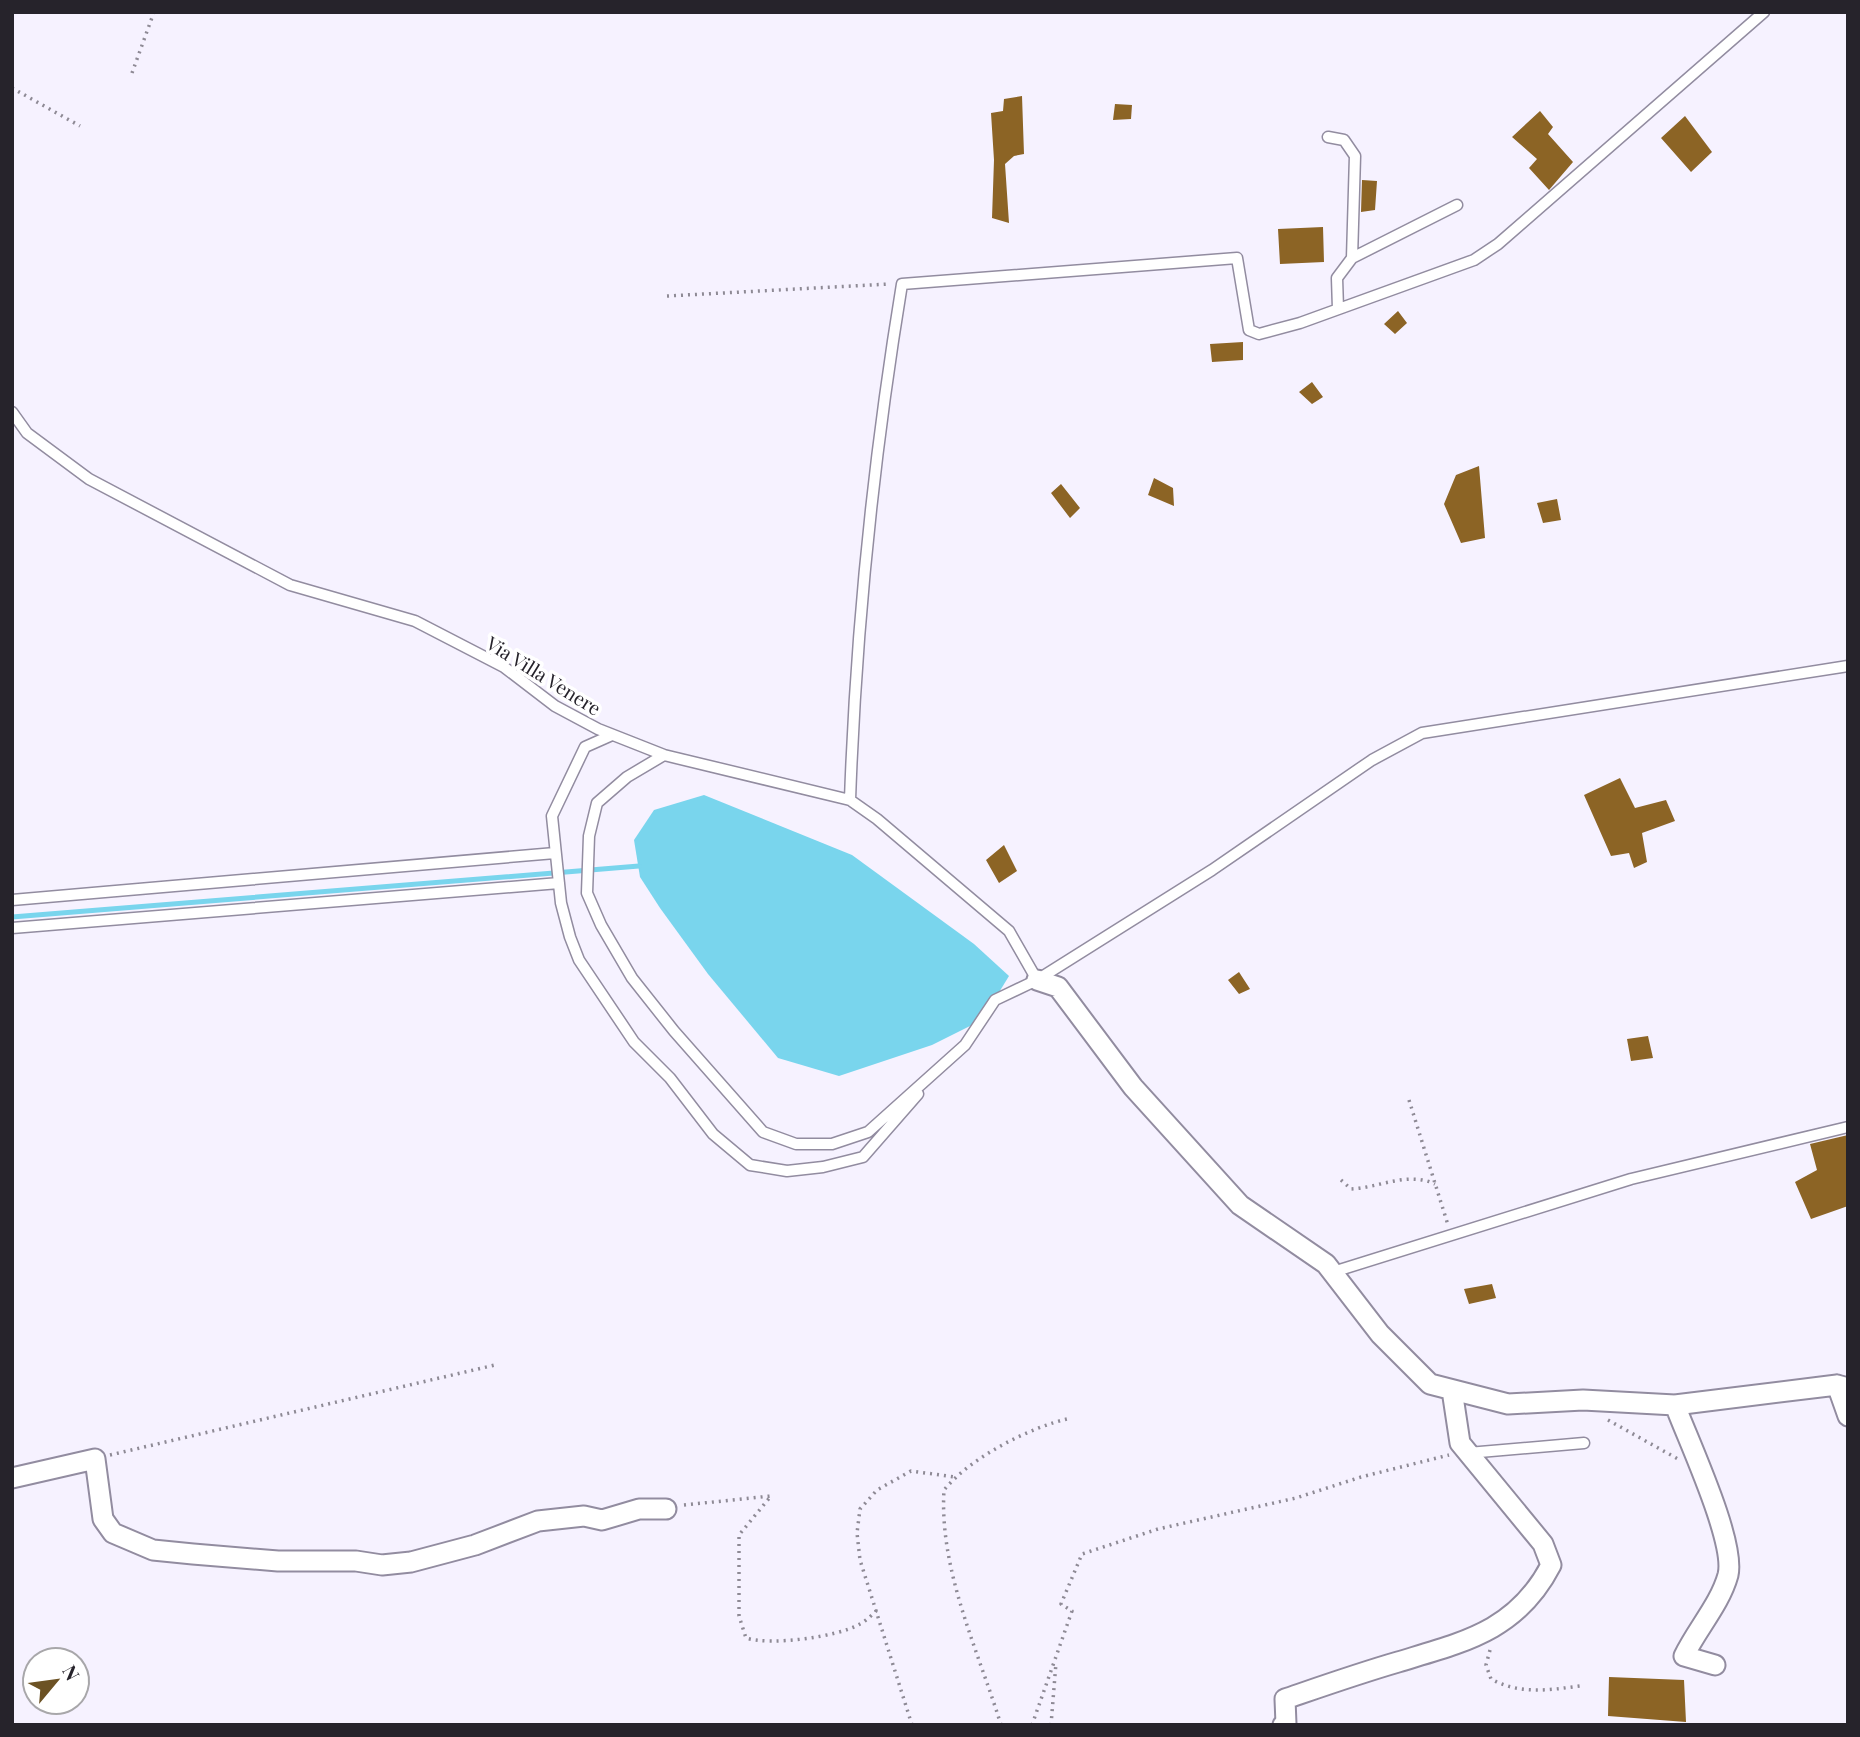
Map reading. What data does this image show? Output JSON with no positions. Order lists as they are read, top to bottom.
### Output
{
  "streets": {
    "lane": ["Via Villa Venere"]
  },
  "north": "top right"
}
